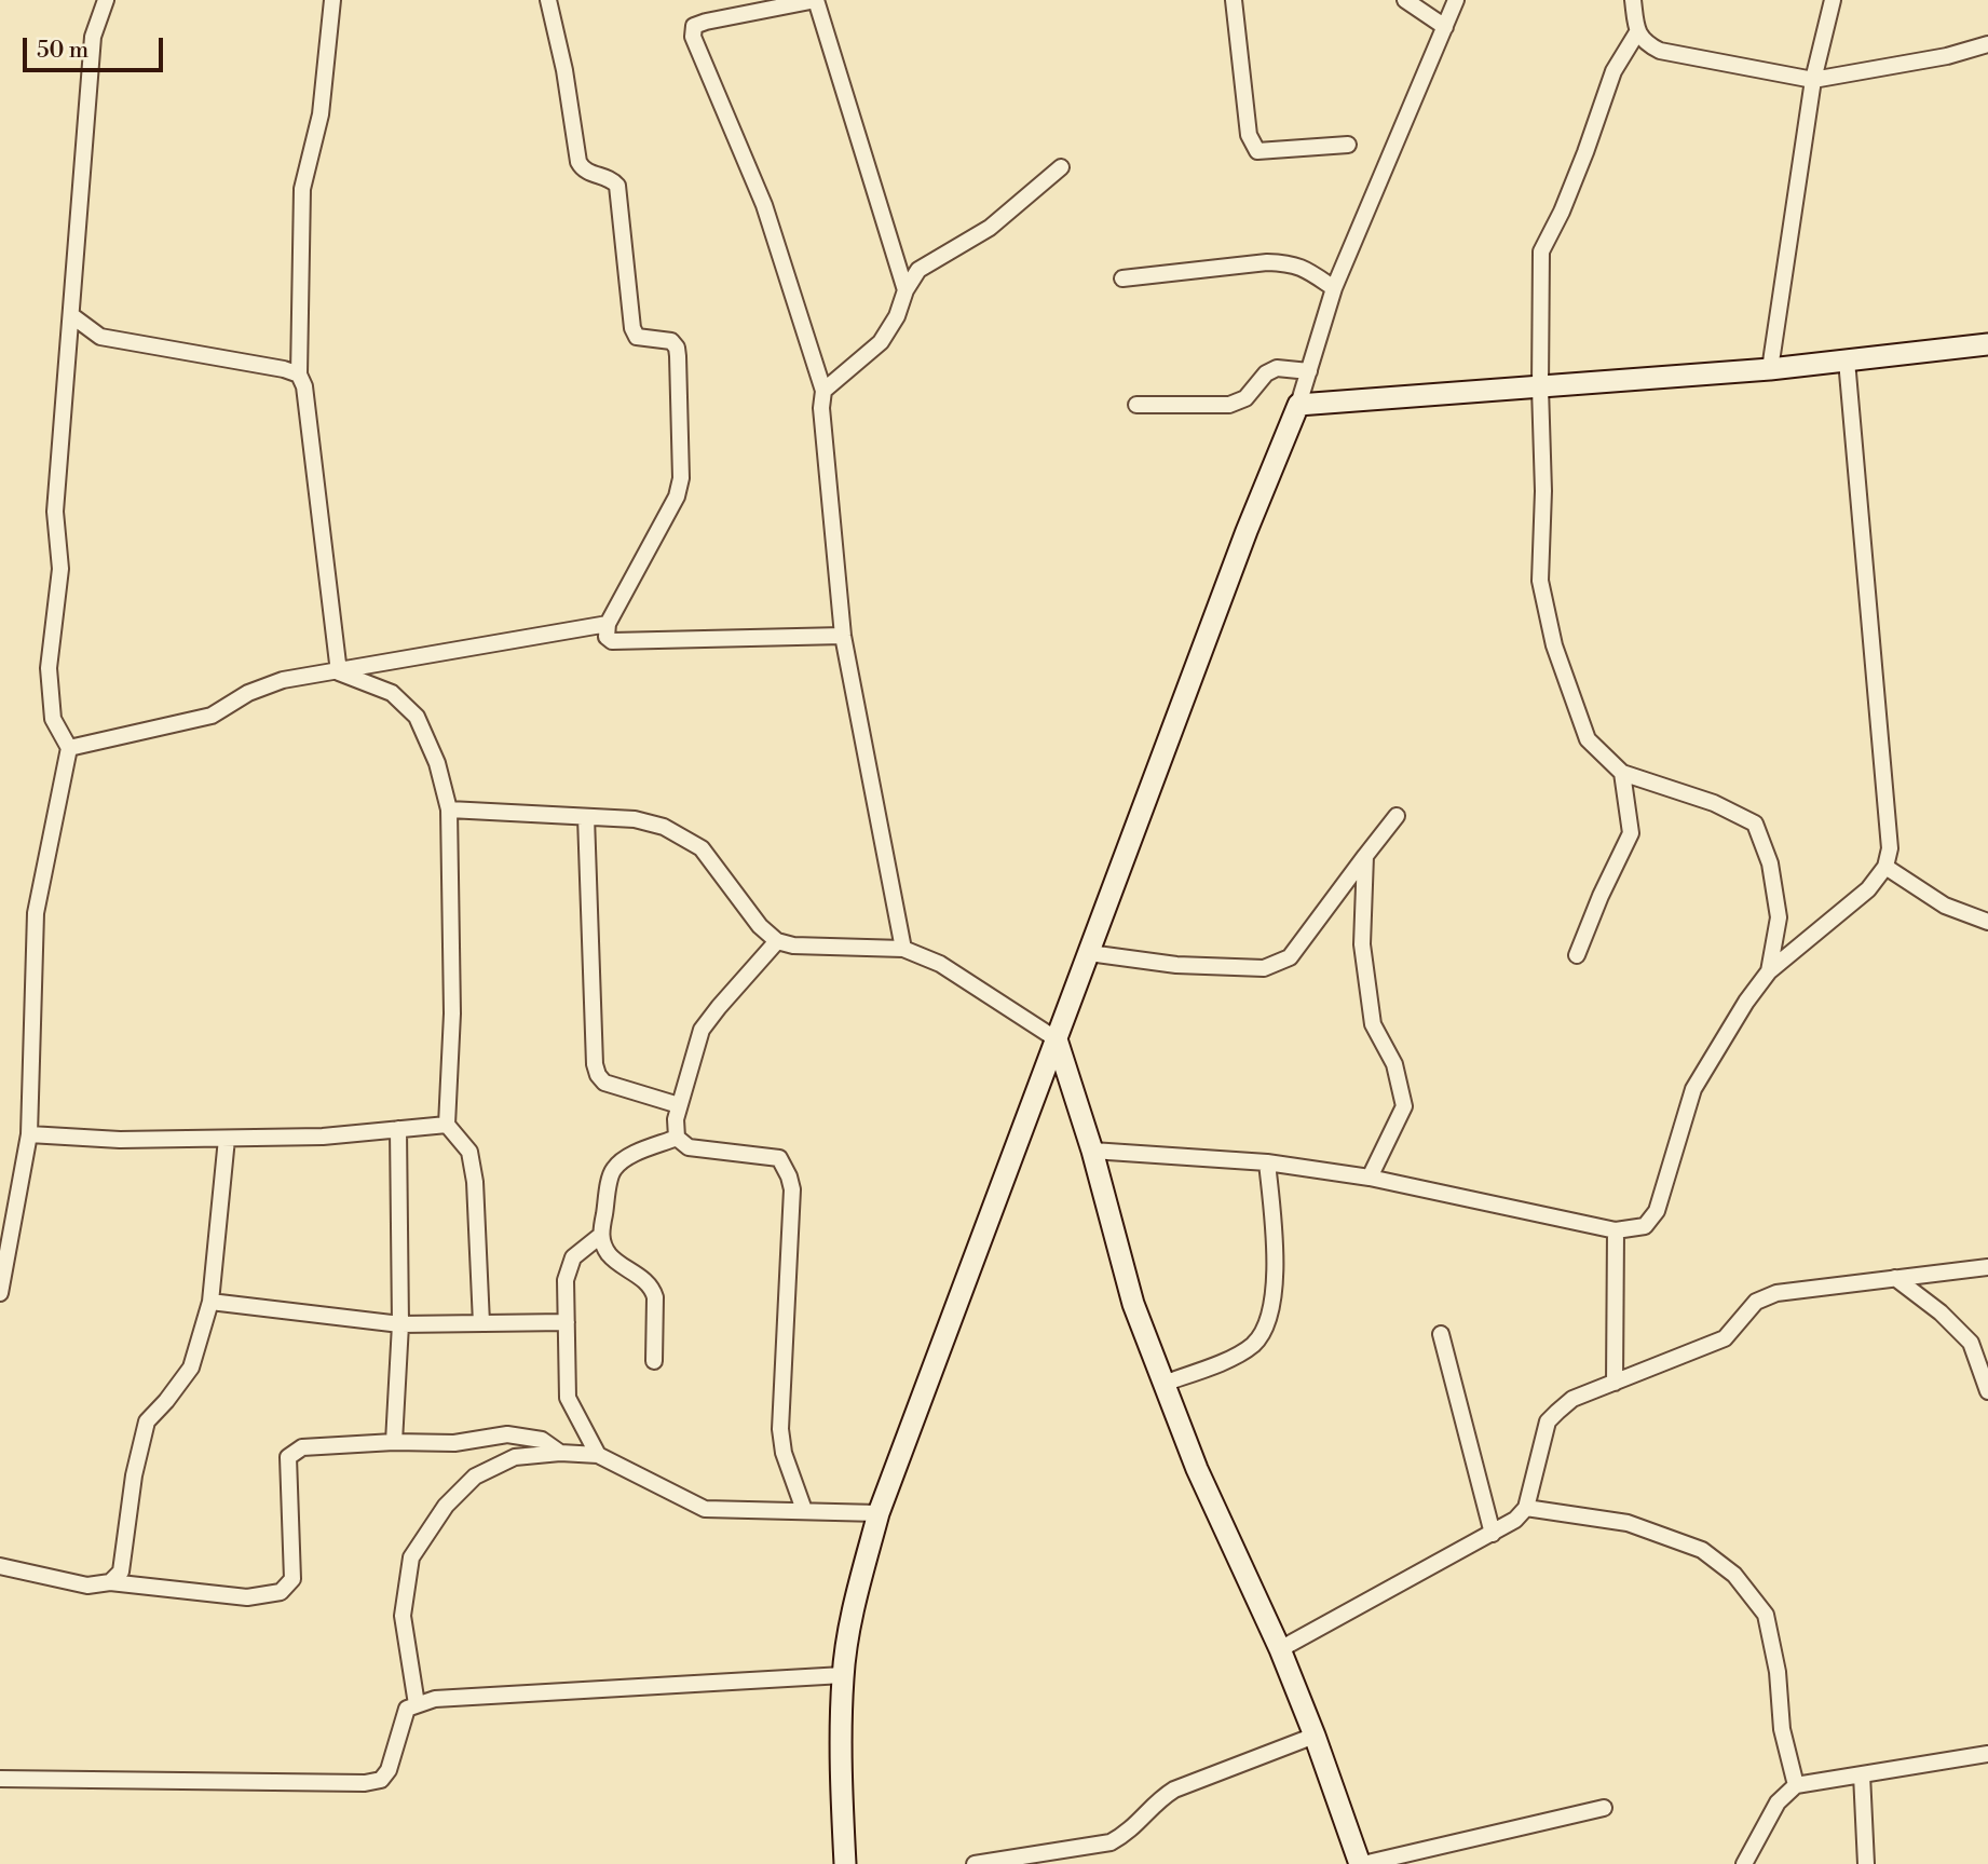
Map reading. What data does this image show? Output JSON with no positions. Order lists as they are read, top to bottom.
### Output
{
  "scale_bar": "50 m"
}
